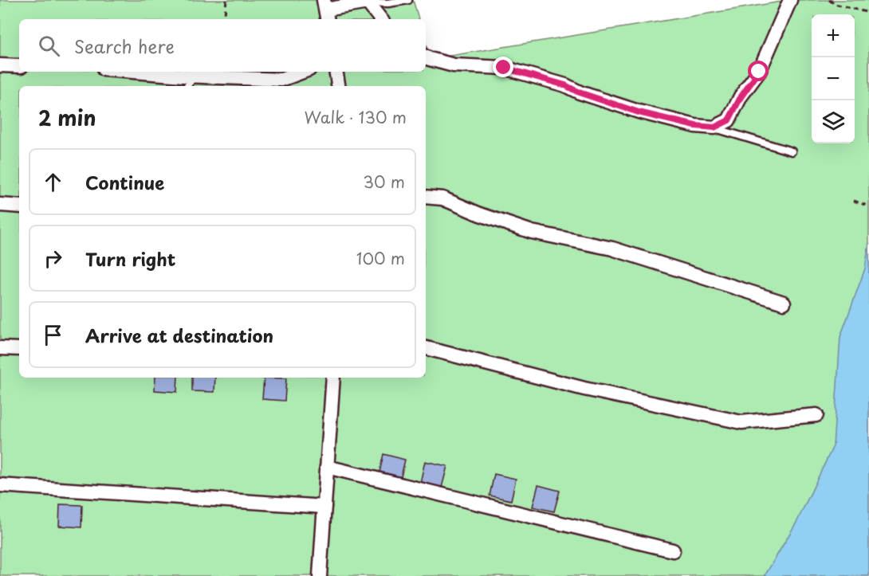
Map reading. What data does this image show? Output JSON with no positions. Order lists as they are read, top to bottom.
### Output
{
  "page": {
    "map_buttons": ["+", "−"],
    "search": "Search here",
    "heading": ["2 min", "Walk · 130 m"],
    "list": [
      ["Continue", "30 m"],
      ["Turn right", "100 m"],
      "Arrive at destination"
    ]
  }
}
